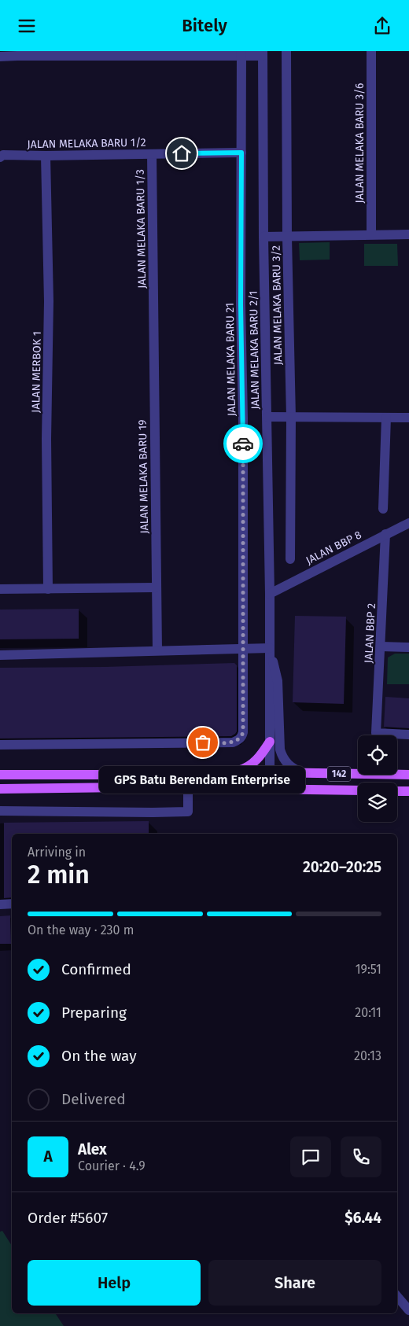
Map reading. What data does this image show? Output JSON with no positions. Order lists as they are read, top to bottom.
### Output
{
  "streets": {
    "main road": ["142"],
    "street": [
      "JALAN MELAKA BARU 1/2",
      "JALAN MELAKA BARU 3/6",
      "JALAN MELAKA BARU 1/3",
      "JALAN MELAKA BARU 3/2",
      "JALAN MELAKA BARU 2/1",
      "JALAN MELAKA BARU 21",
      "JALAN MERBOK 1",
      "JALAN MELAKA BARU 19",
      "JALAN BBP 8",
      "JALAN BBP 2"
    ]
  },
  "crossings": [
    ["JALAN MELAKA BARU 1/2", "JALAN MELAKA BARU 1/3"],
    ["JALAN MELAKA BARU 1/2", "JALAN MELAKA BARU 21"],
    ["JALAN MELAKA BARU 1/2", "JALAN MERBOK 1"],
    ["JALAN MELAKA BARU 1/3", "JALAN MELAKA BARU 19"],
    ["JALAN MELAKA BARU 2/1", "JALAN BBP 8"],
    ["JALAN BBP 8", "JALAN BBP 2"]
  ],
  "places": ["GPS Batu Berendam Enterprise"],
  "page": {
    "header": "Bitely",
    "bubble": "GPS Batu Berendam Enterprise",
    "heading": ["2 min", "Arriving in", "20:20–20:25"],
    "panel": [
      "Alex",
      "Courier · 4.9",
      "Order #5607",
      "$6.44"
    ],
    "bar": "On the way · 230 m",
    "list": [
      ["Confirmed", "19:51"],
      ["Preparing", "20:11"],
      ["On the way", "20:13"],
      "Delivered"
    ],
    "round": "A",
    "buttons": ["Help", "Share"]
  }
}
